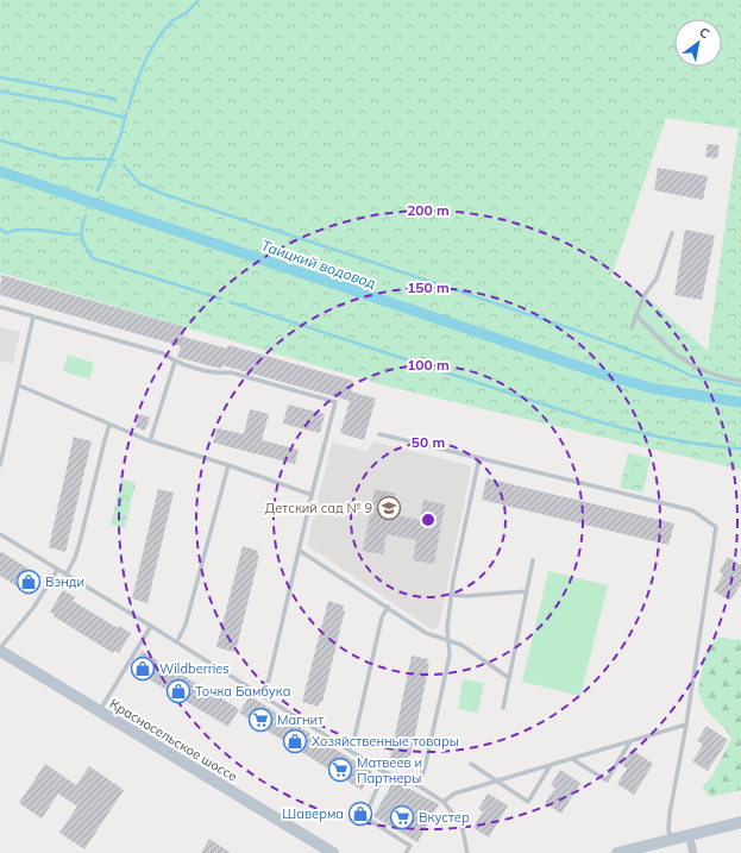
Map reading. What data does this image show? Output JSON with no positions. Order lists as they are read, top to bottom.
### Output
{
  "streets": {
    "main road": ["Красносельское шоссе"]
  },
  "water": ["Таицкий водовод"],
  "places": {
    "school or university": ["Детский сад № 9"],
    "shop": [
      "Вэнди",
      "Wildberries",
      "Точка Бамбука",
      "Хозяйственные товары",
      "Шаверма"
    ],
    "supermarket": ["Магнит", "Матвеев и Партнеры", "Вкустер"]
  },
  "north": "top right",
  "rings": [
    "200 m",
    "150 m",
    "100 m",
    "50 m"
  ]
}
